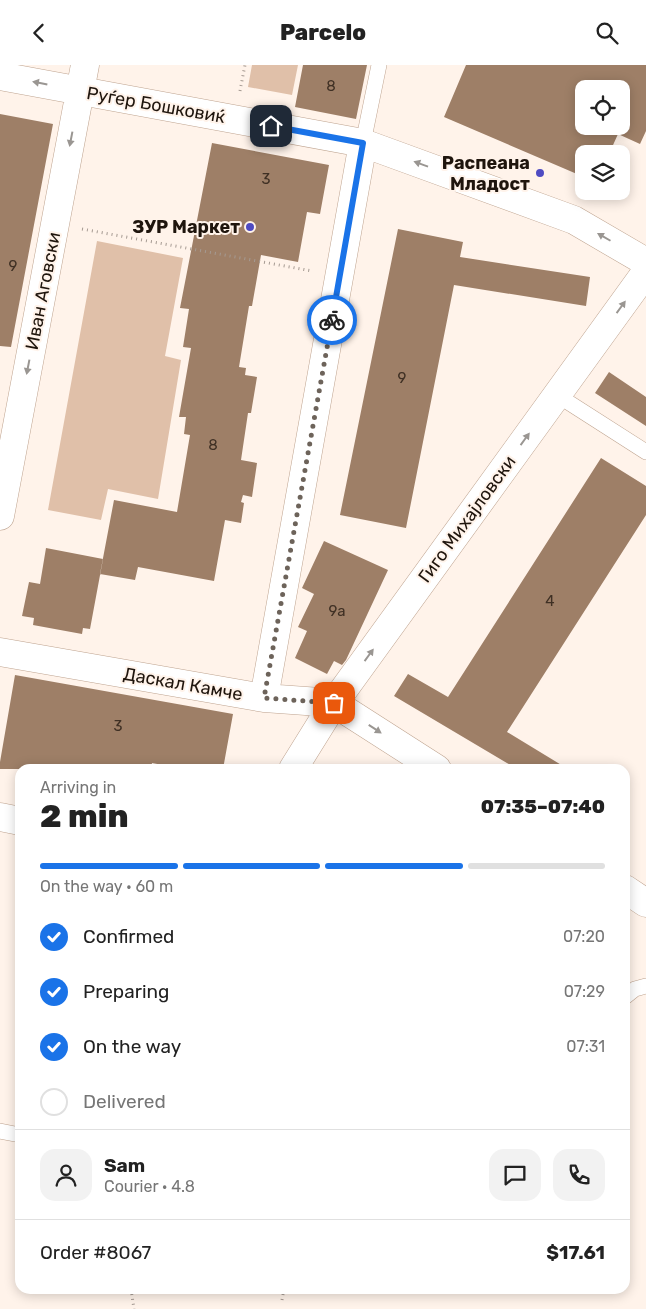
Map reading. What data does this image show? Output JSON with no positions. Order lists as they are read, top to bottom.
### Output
{
  "streets": {
    "street": [
      "Руѓер Бошковиќ",
      "Иван Аговски",
      "Гиго Михајловски",
      "Даскал Камче"
    ]
  },
  "crossings": [
    ["Руѓер Бошковиќ", "Иван Аговски"],
    ["Гиго Михајловски", "Даскал Камче"]
  ],
  "one_way": ["Руѓер Бошковиќ", "Иван Аговски"],
  "places": ["Распеана Младост", "ЗУР Маркет"],
  "house_numbers": [
    "8",
    "3",
    "9",
    "9",
    "8",
    "4",
    "9a",
    "3"
  ],
  "page": {
    "header": "Parcelo",
    "heading": ["2 min", "Arriving in", "07:35–07:40"],
    "panel": [
      "Sam",
      "Courier · 4.8",
      "Order #8067",
      "$17.61"
    ],
    "bar": "On the way · 60 m",
    "list": [
      ["Confirmed", "07:20"],
      ["Preparing", "07:29"],
      ["On the way", "07:31"],
      "Delivered"
    ]
  }
}
